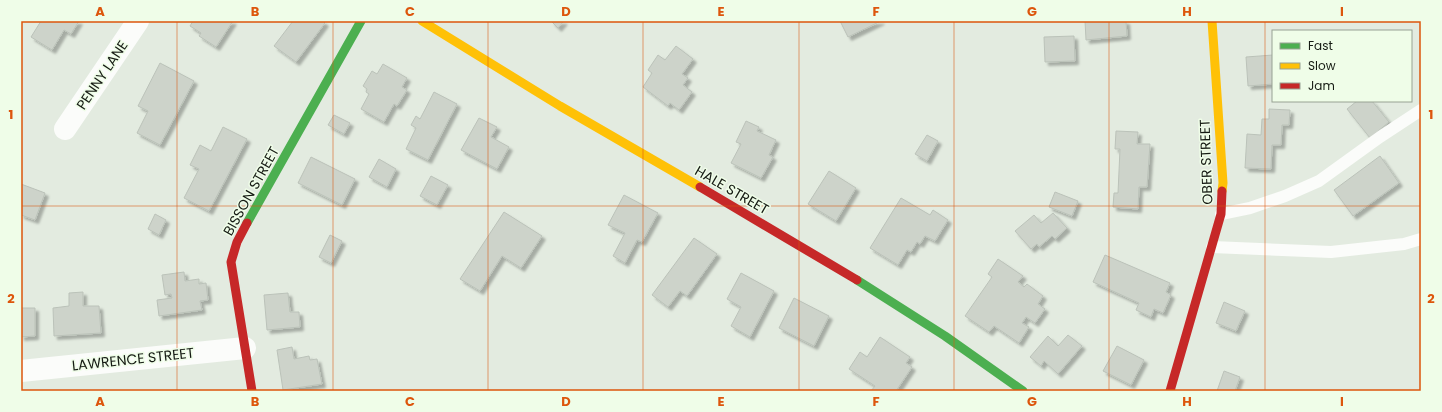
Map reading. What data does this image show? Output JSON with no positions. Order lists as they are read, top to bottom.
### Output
{
  "streets": {
    "street": [
      "PENNY LANE",
      "OBER STREET",
      "HALE STREET",
      "BISSON STREET",
      "LAWRENCE STREET"
    ]
  },
  "crossings": [
    ["BISSON STREET", "LAWRENCE STREET"]
  ],
  "legend": ["Fast", "Slow", "Jam"],
  "grid": {
    "columns": [
      "A",
      "B",
      "C",
      "D",
      "E",
      "F",
      "G",
      "H",
      "I"
    ],
    "rows": ["1", "2"]
  }
}
